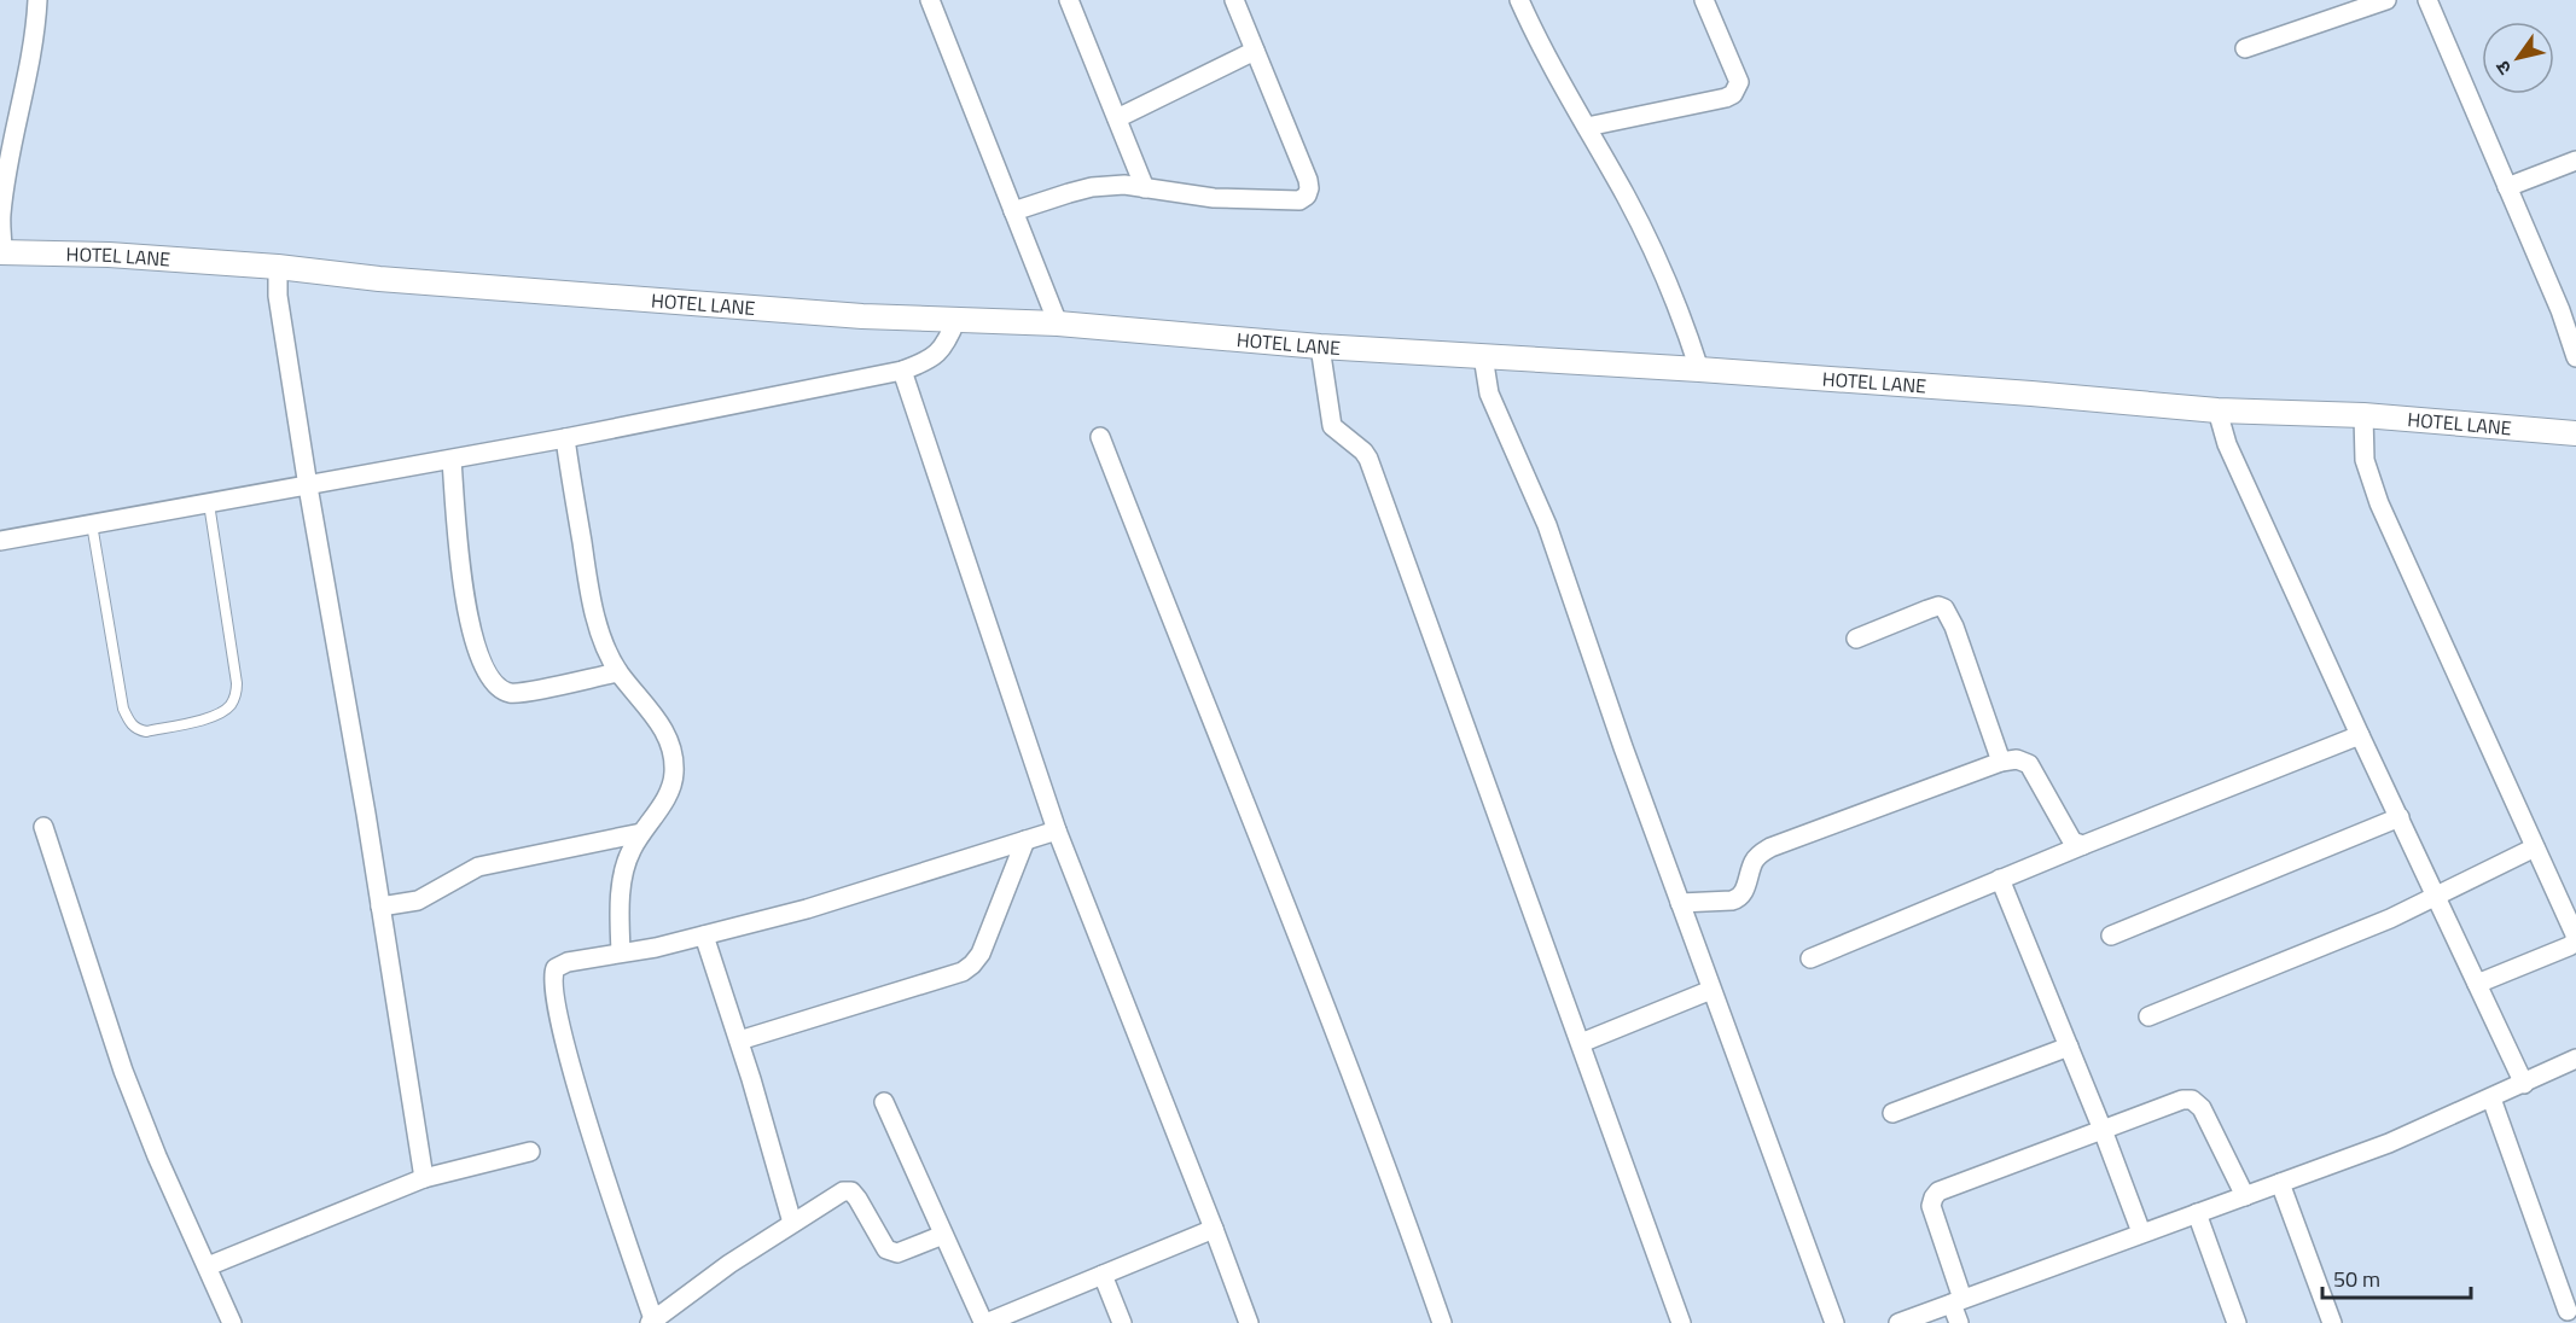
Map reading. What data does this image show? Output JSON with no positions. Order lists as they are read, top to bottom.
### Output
{
  "streets": {
    "street": ["HOTEL LANE"]
  },
  "scale_bar": "50 m",
  "north": "bottom left"
}
